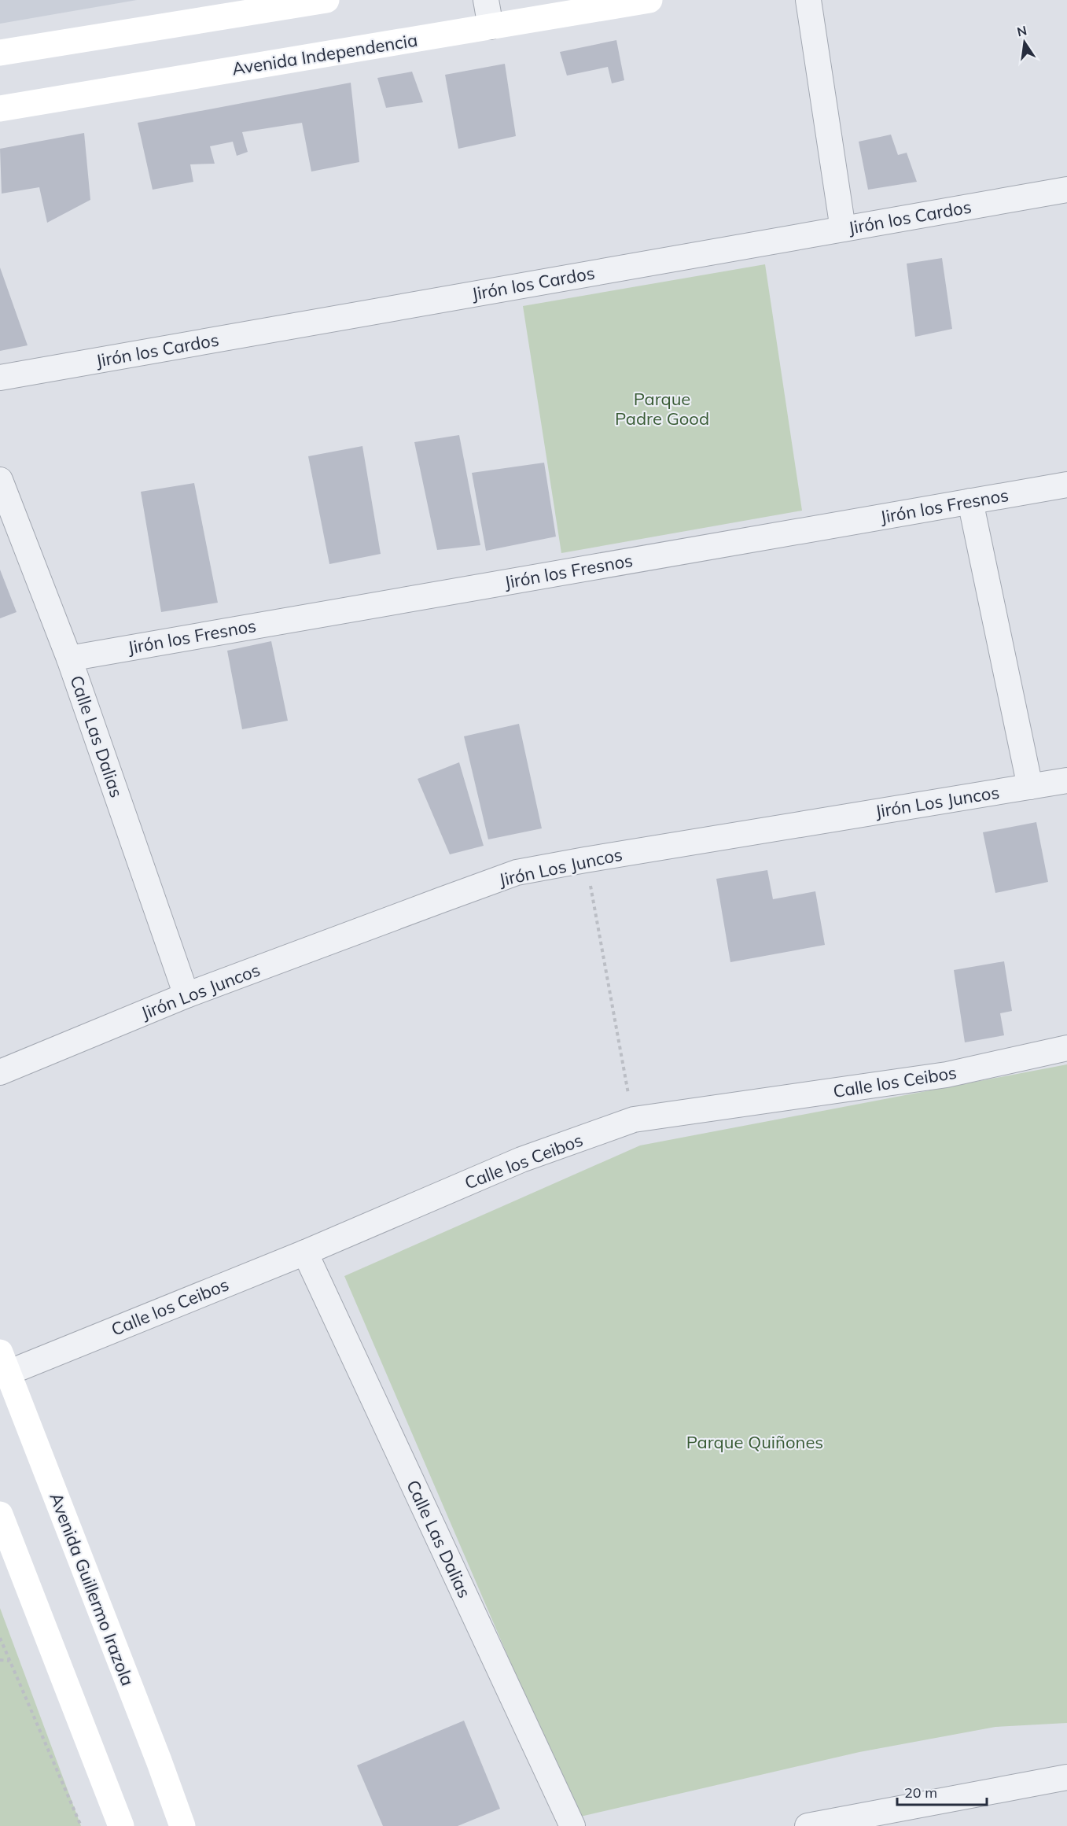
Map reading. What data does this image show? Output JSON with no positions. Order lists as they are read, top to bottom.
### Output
{
  "streets": {
    "main road": ["Avenida Independencia", "Avenida Guillermo Irazola"],
    "street": [
      "Jirón los Cardos",
      "Jirón los Fresnos",
      "Calle Las Dalias",
      "Jirón Los Juncos",
      "Calle los Ceibos"
    ]
  },
  "crossings": [
    ["Jirón los Fresnos", "Calle Las Dalias"],
    ["Calle Las Dalias", "Jirón Los Juncos"],
    ["Calle Las Dalias", "Calle los Ceibos"],
    ["Calle los Ceibos", "Avenida Guillermo Irazola"]
  ],
  "parks": ["Parque Padre Good", "Parque Quiñones"],
  "scale_bar": "20 m",
  "north": "top"
}
